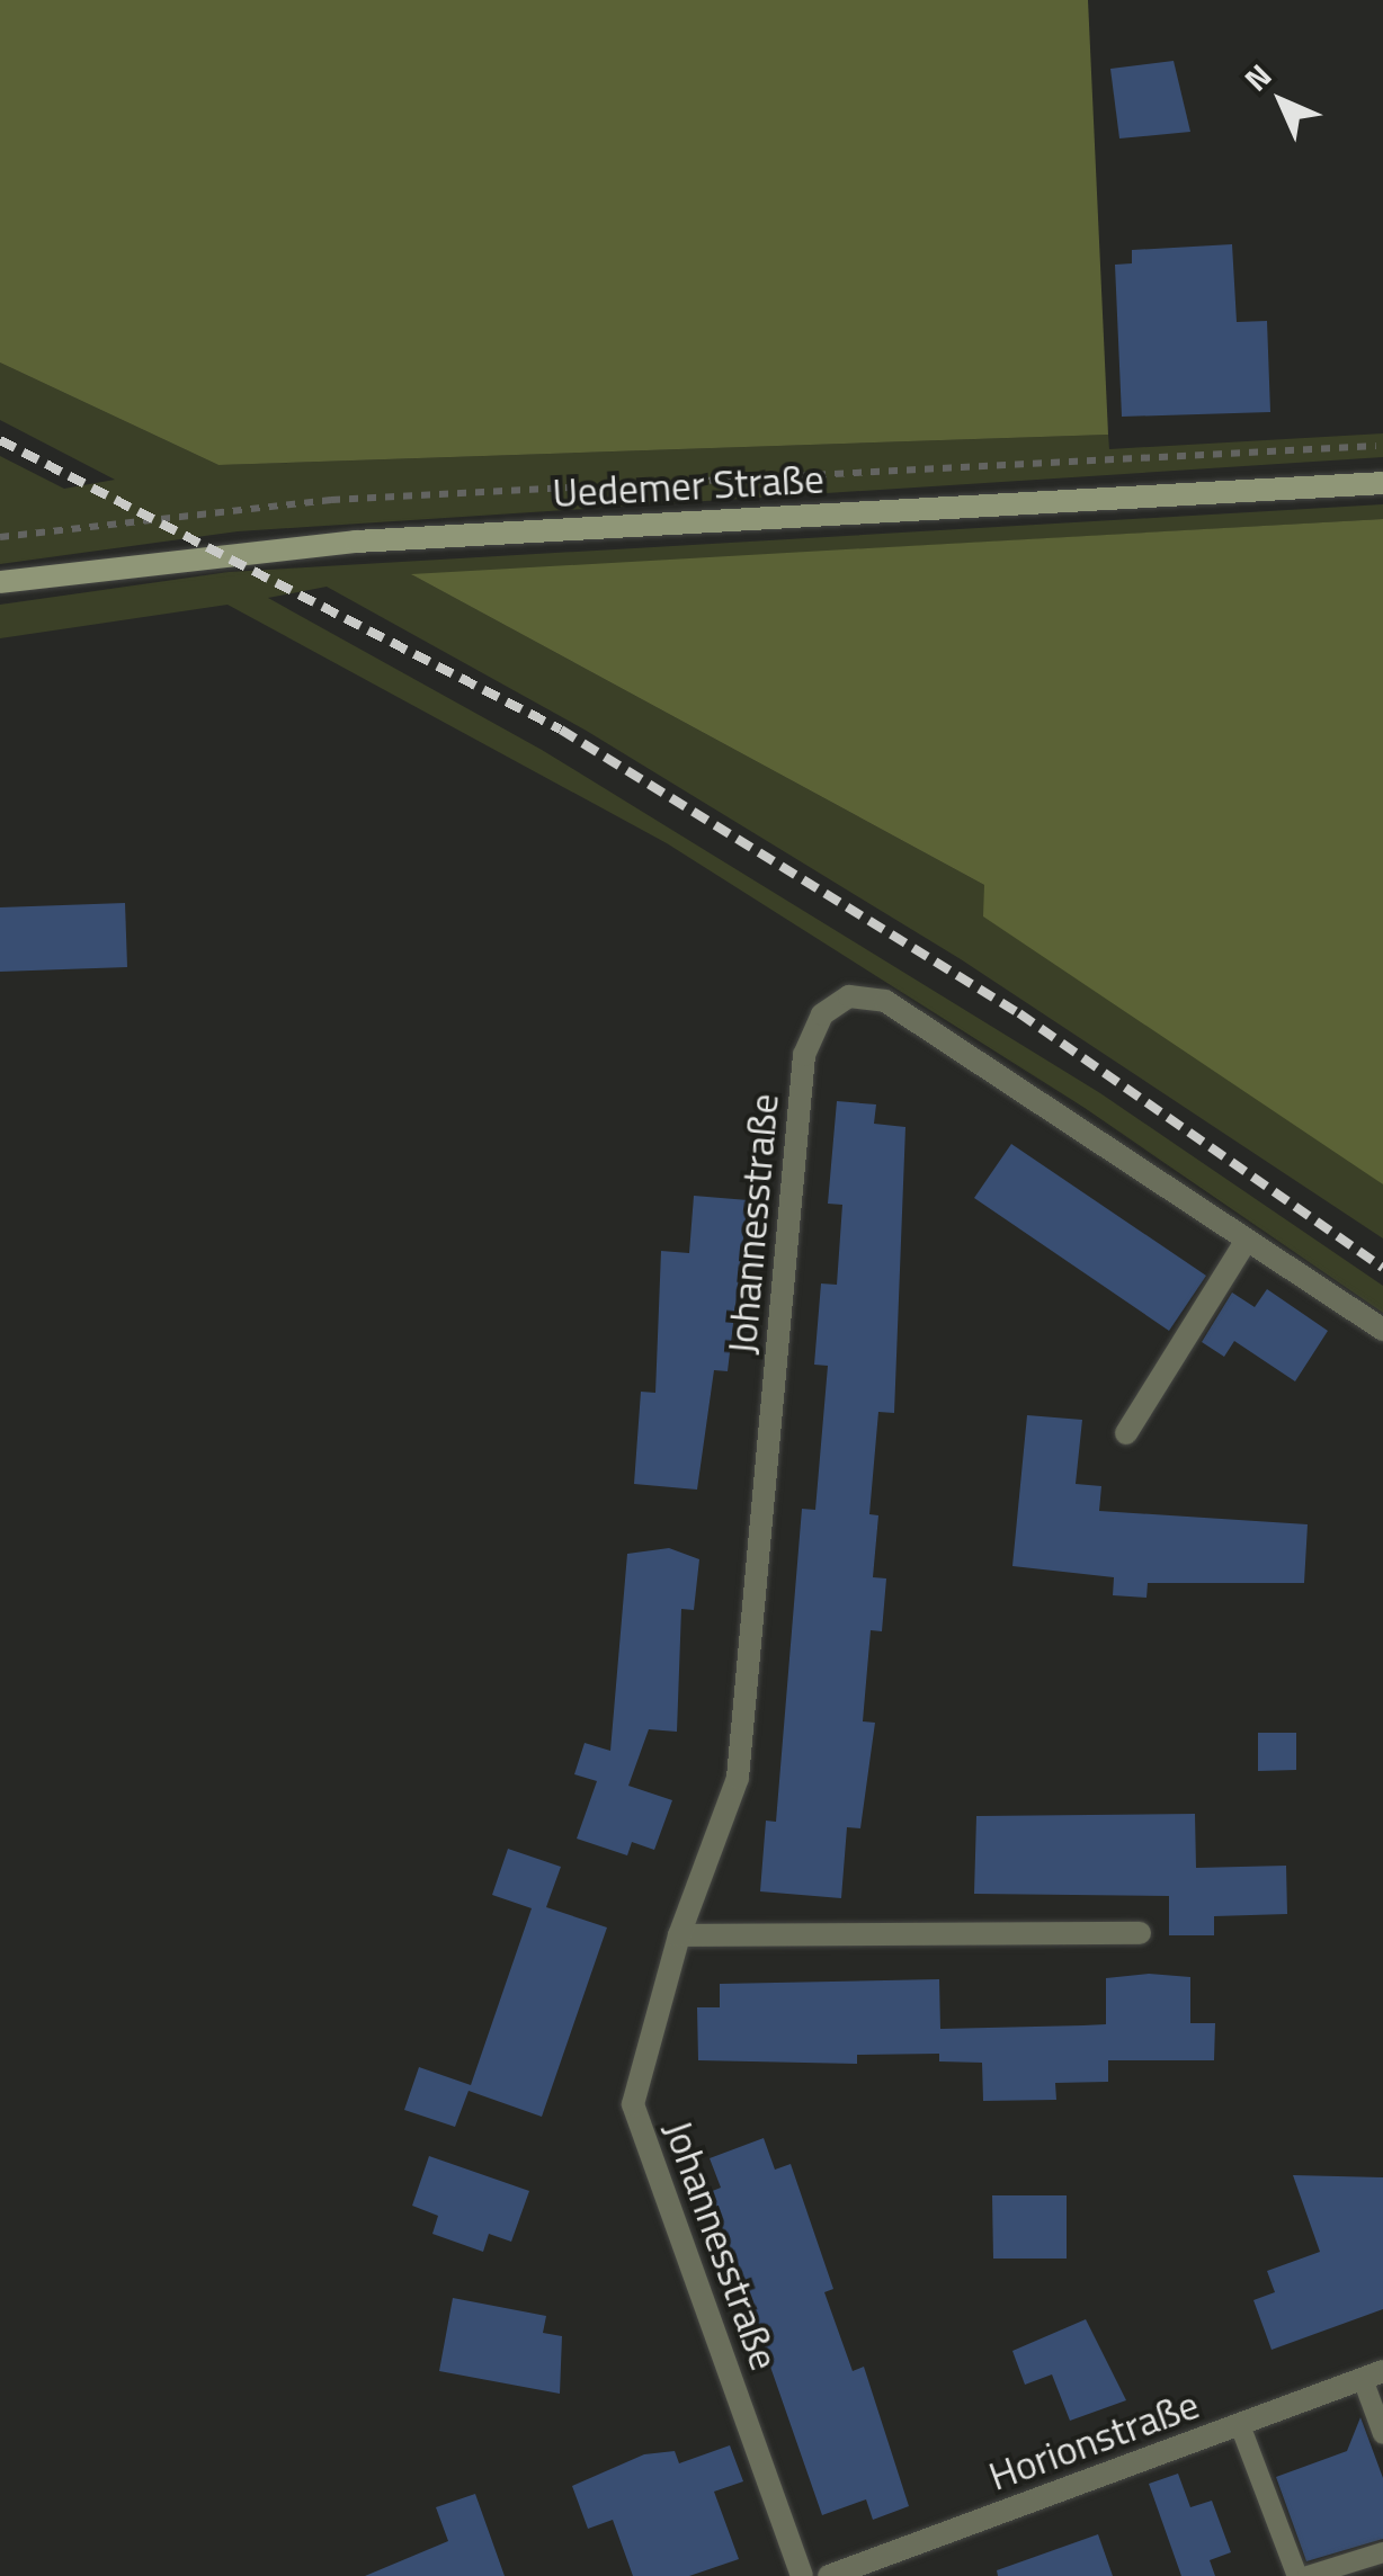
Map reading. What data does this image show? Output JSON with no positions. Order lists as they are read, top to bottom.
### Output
{
  "streets": {
    "main road": ["Uedemer Straße"],
    "street": ["Johannesstraße", "Horionstraße"]
  },
  "north": "top left"
}
